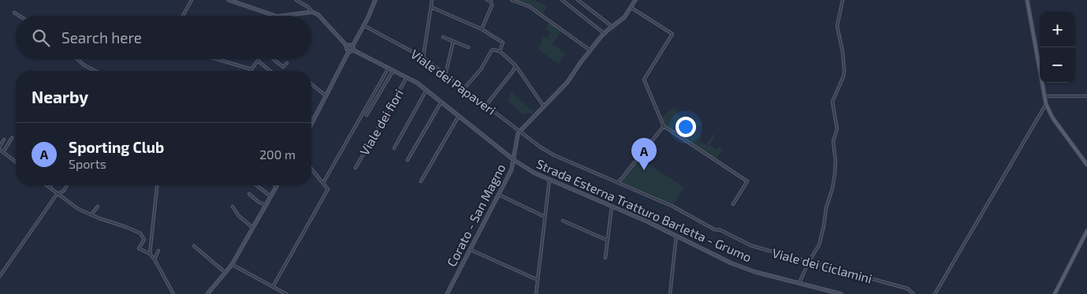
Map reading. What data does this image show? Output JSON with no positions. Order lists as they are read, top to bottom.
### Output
{
  "streets": {
    "street": [
      "Viale dei Papaveri",
      "Viale dei fiori",
      "Strada Esterna Tratturo Barletta - Grumo",
      "Corato - San Magno",
      "Viale dei Ciclamini"
    ]
  },
  "crossings": [
    ["Viale dei Papaveri", "Corato - San Magno"],
    ["Viale dei Papaveri", "Viale dei Ciclamini"],
    ["Viale dei fiori", "Strada Esterna Tratturo Barletta - Grumo"],
    ["Strada Esterna Tratturo Barletta - Grumo", "Corato - San Magno"],
    ["Corato - San Magno", "Viale dei Ciclamini"]
  ],
  "page": {
    "map_buttons": ["+", "−"],
    "search": "Search here",
    "heading": "Nearby",
    "list": [
      {
        "mark": "A",
        "name": "Sporting Club",
        "note": "Sports",
        "value": "200 m"
      }
    ],
    "pins": "A"
  }
}
